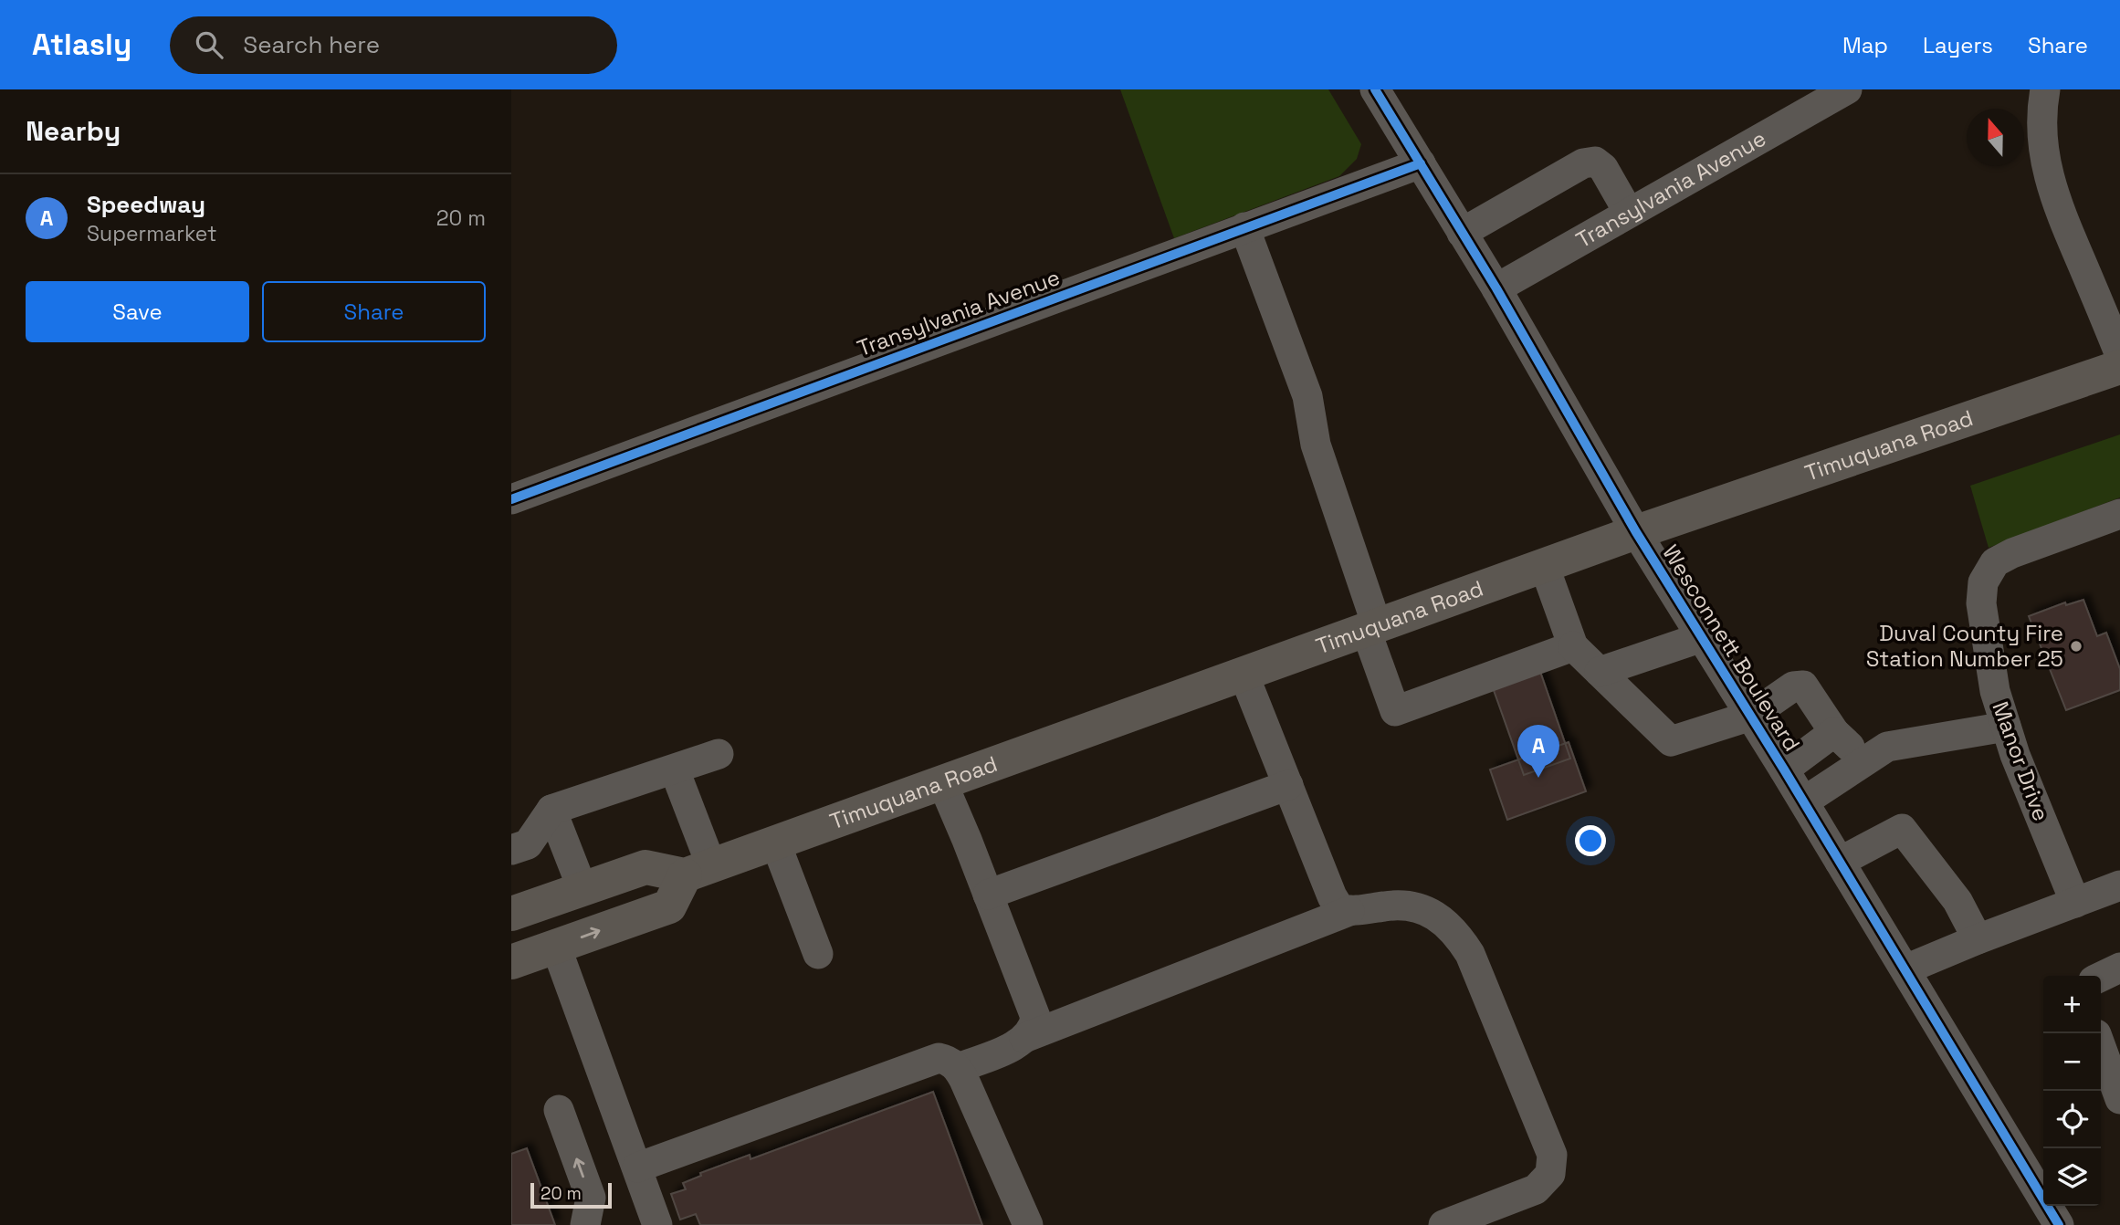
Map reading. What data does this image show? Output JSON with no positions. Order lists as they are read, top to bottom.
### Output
{
  "streets": {
    "main road": ["Timuquana Road"],
    "street": ["Transylvania Avenue", "Wesconnett Boulevard", "Manor Drive"]
  },
  "crossings": [
    ["Transylvania Avenue", "Wesconnett Boulevard"],
    ["Timuquana Road", "Wesconnett Boulevard"]
  ],
  "places": ["Duval County Fire Station Number 25"],
  "scale_bar": "20 m",
  "north": "top",
  "page": {
    "header": "Atlasly",
    "search": "Search here",
    "nav": ["Map", "Layers", "Share"],
    "heading": "Nearby",
    "list": [
      {
        "mark": "A",
        "name": "Speedway",
        "note": "Supermarket",
        "value": "20 m"
      }
    ],
    "buttons": ["Save", "Share"],
    "pins": "A",
    "map_buttons": ["+", "−"],
    "scale": "20 m"
  }
}
